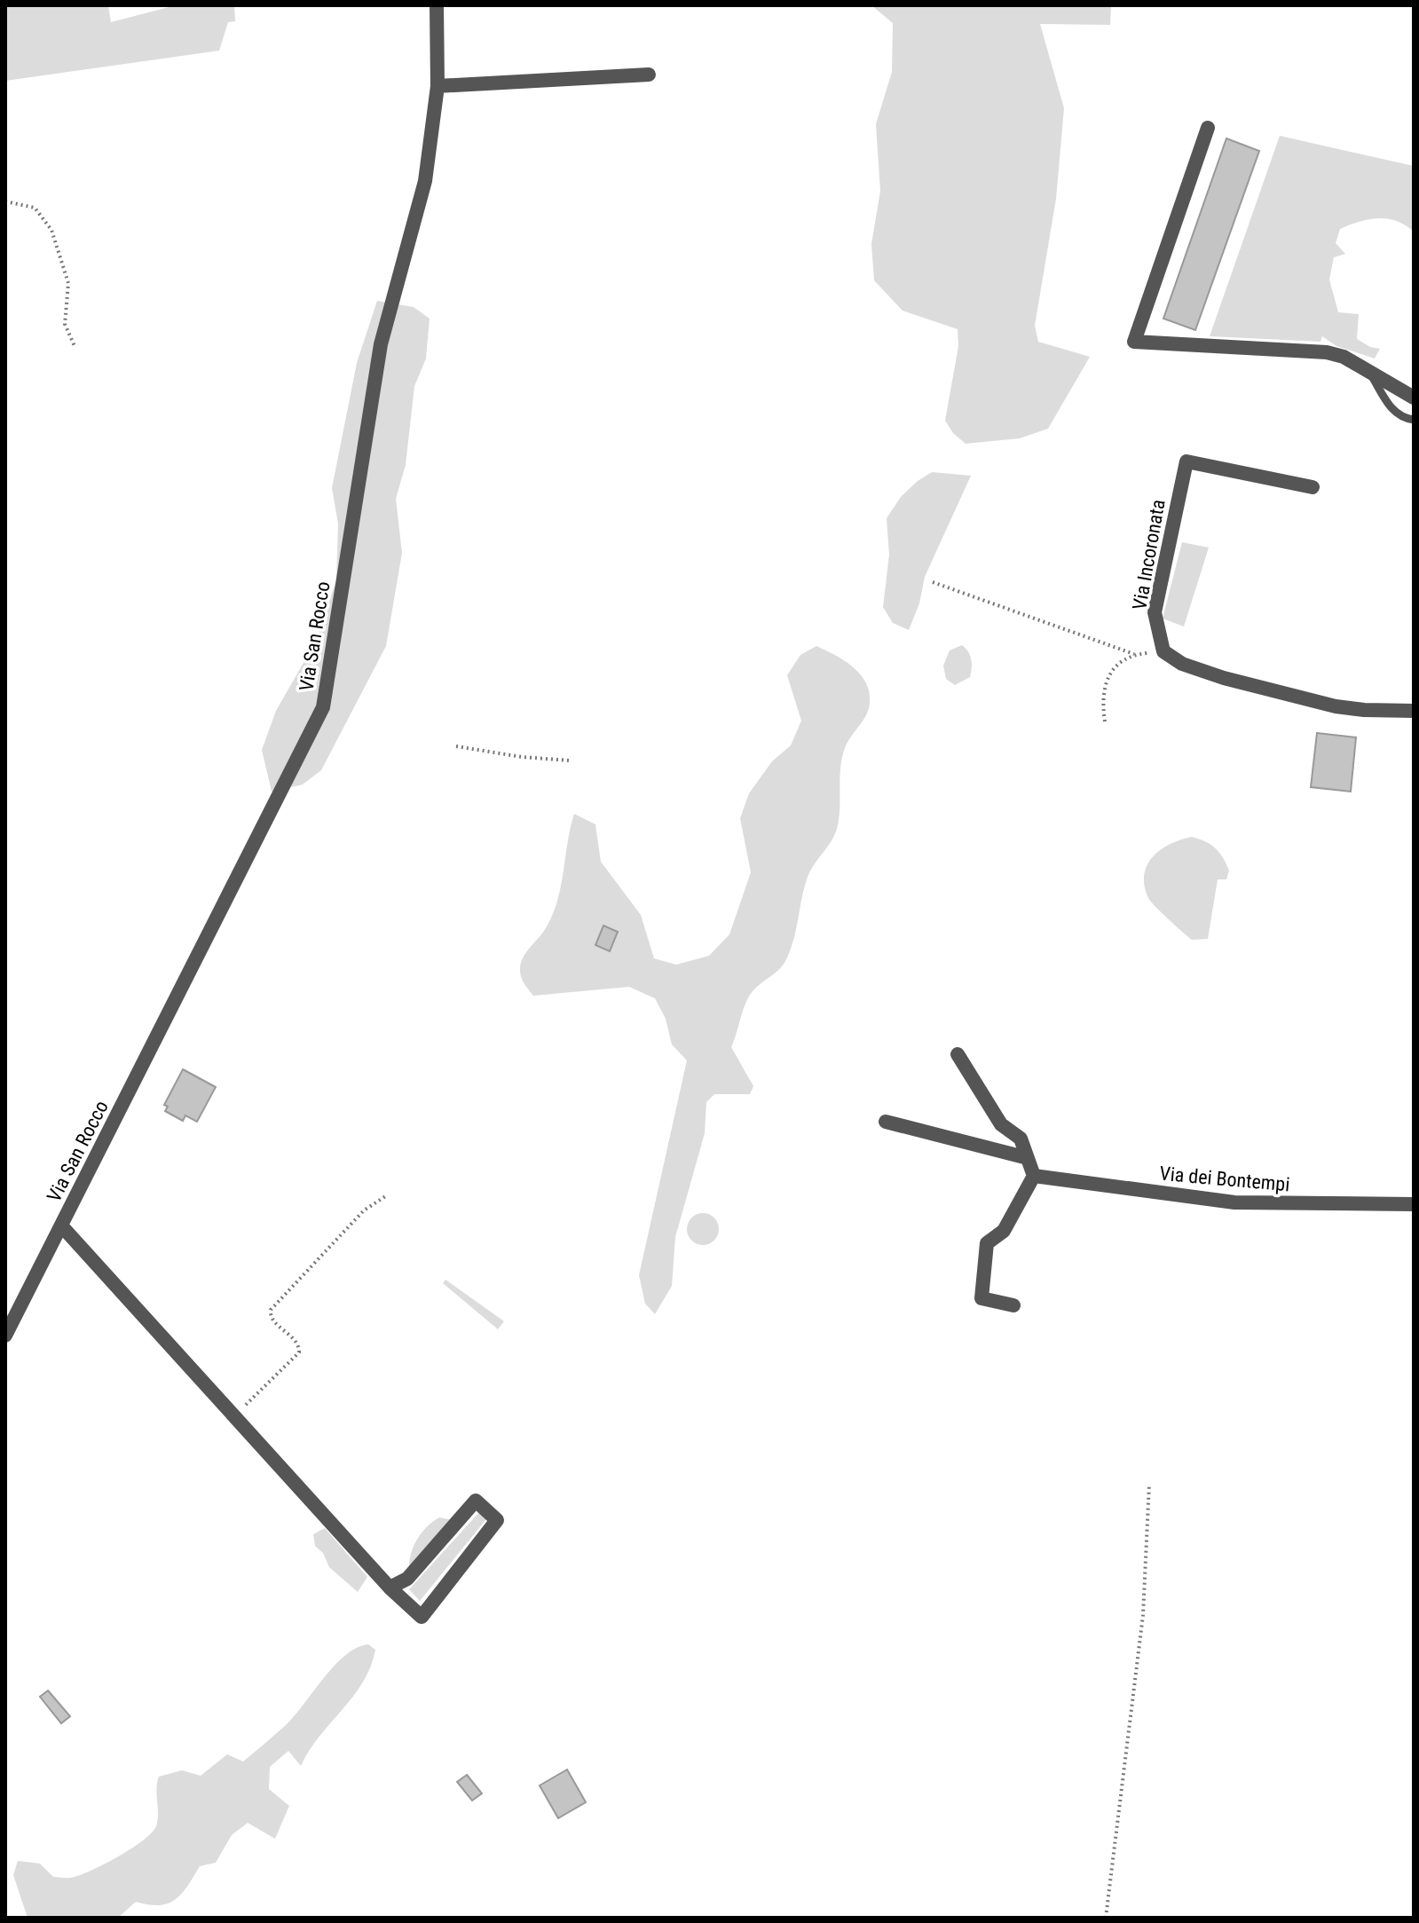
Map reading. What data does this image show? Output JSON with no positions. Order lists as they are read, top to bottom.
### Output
{
  "streets": {
    "street": ["Via Incoronata", "Via San Rocco", "Via dei Bontempi"]
  }
}
